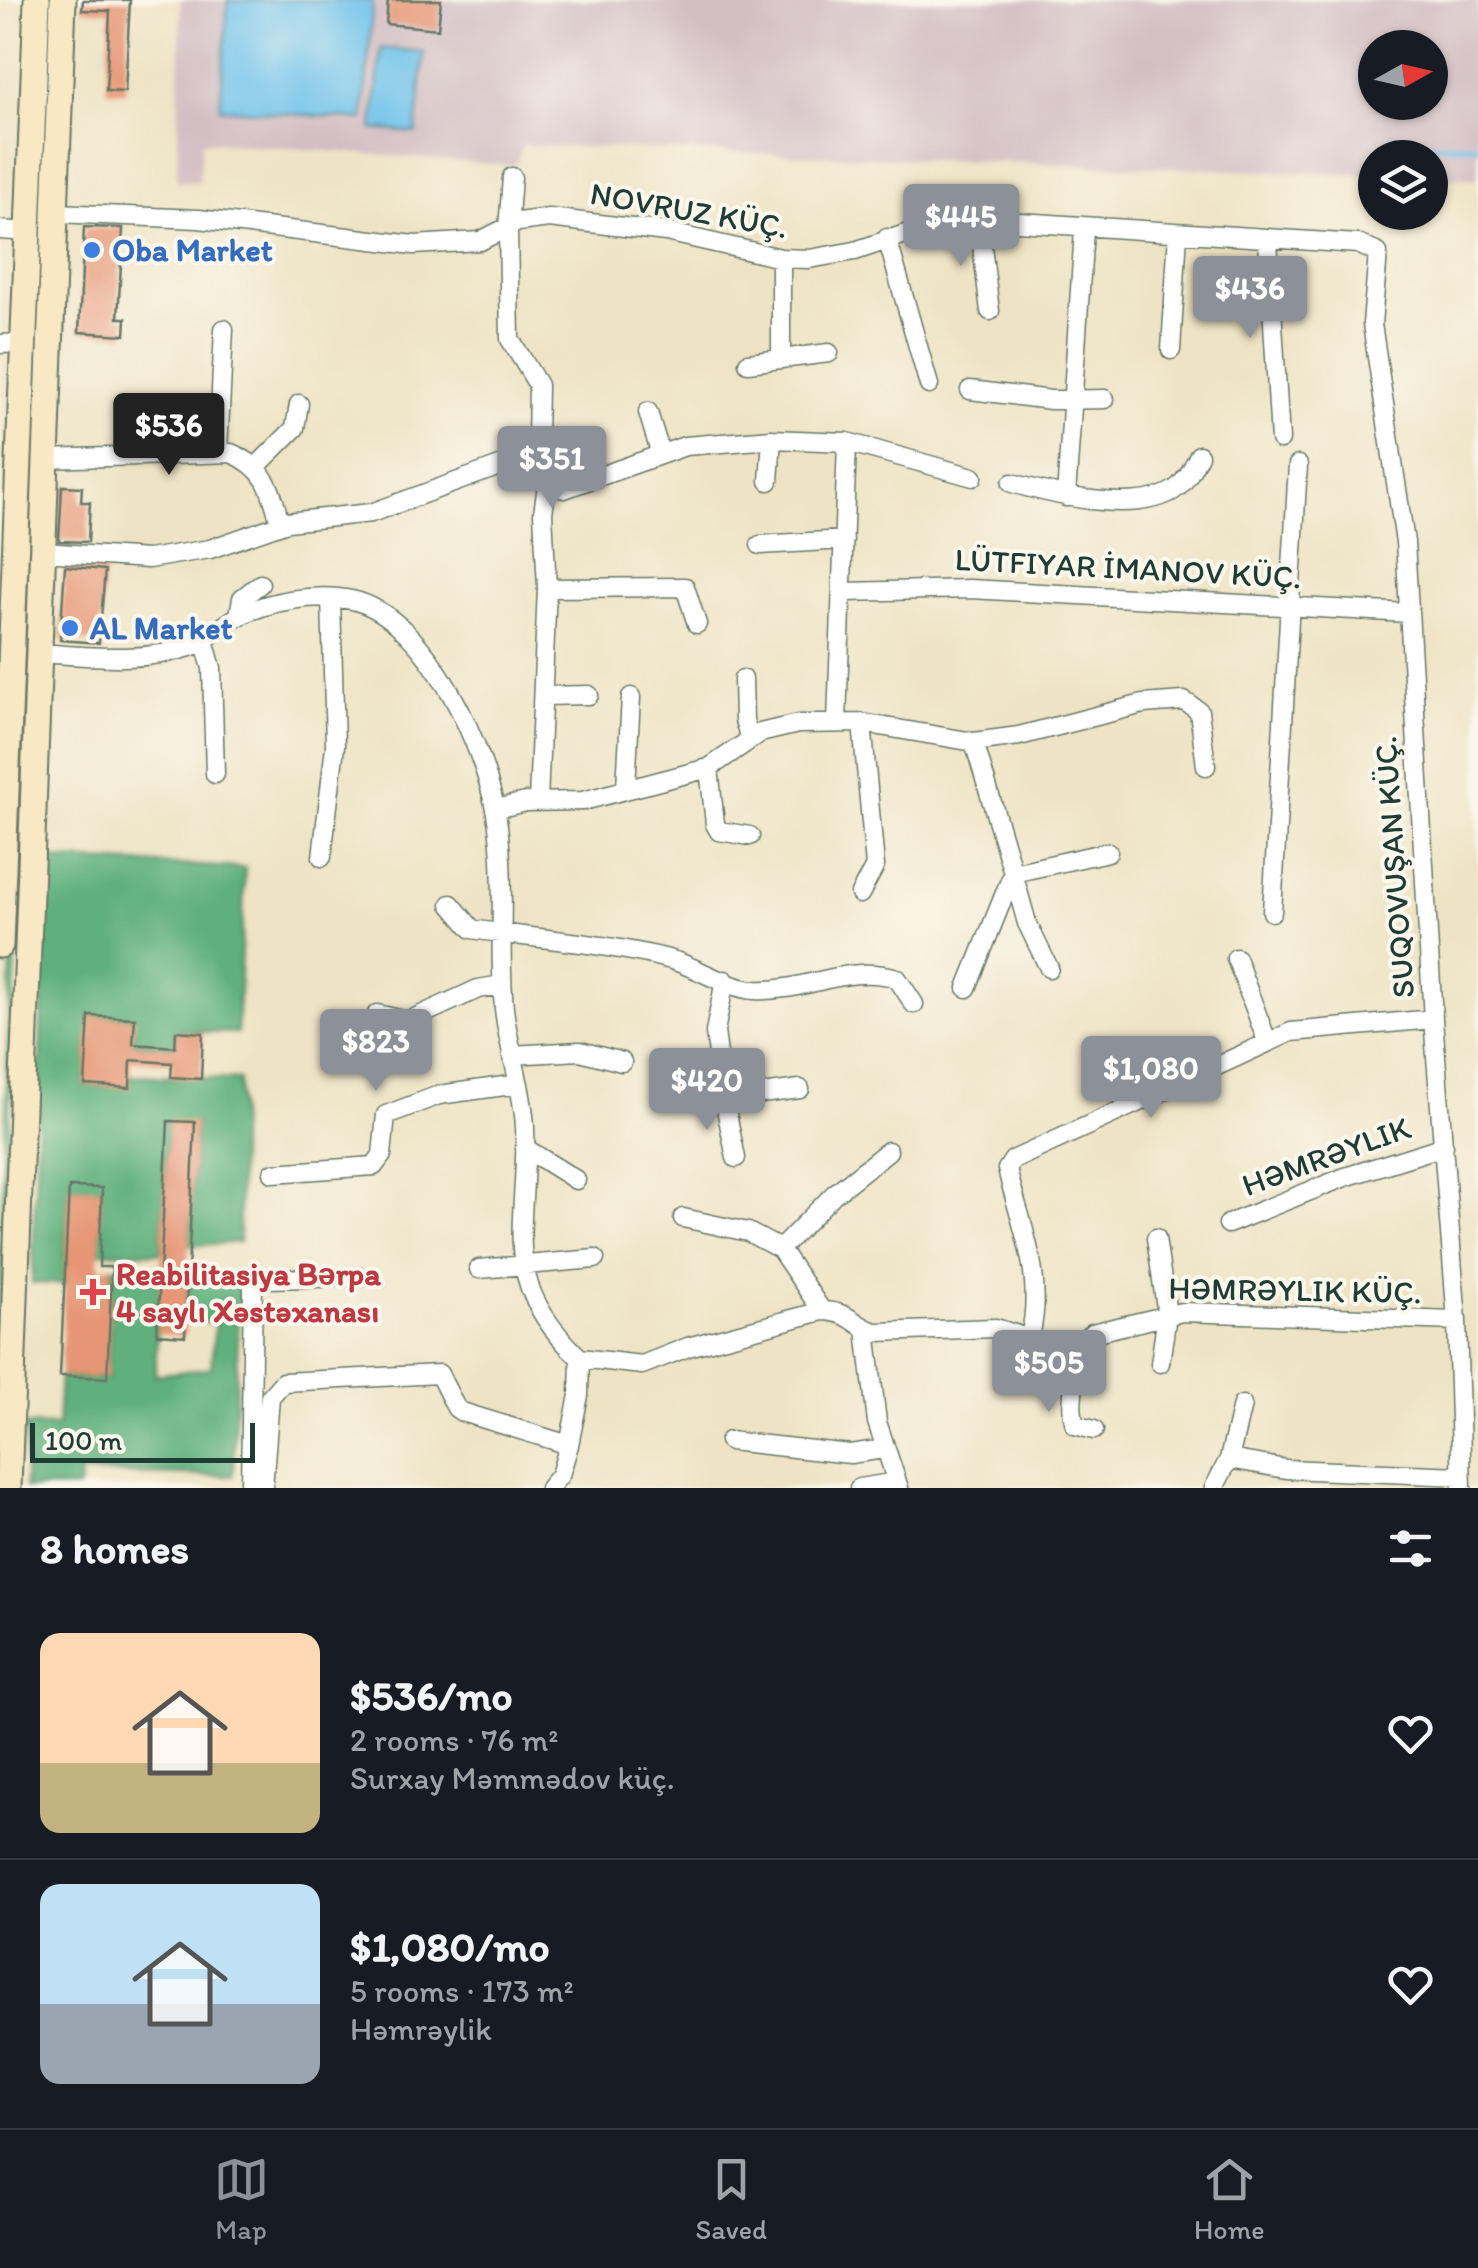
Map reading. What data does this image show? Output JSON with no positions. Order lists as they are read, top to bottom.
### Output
{
  "streets": {
    "street": [
      "NOVRUZ KÜÇ.",
      "LÜTFIYAR İMANOV KÜÇ.",
      "SUQOVUŞAN KÜÇ.",
      "HƏMRƏYLIK",
      "HƏMRƏYLIK KÜÇ."
    ]
  },
  "crossings": [
    ["NOVRUZ KÜÇ.", "SUQOVUŞAN KÜÇ."],
    ["LÜTFIYAR İMANOV KÜÇ.", "SUQOVUŞAN KÜÇ."],
    ["SUQOVUŞAN KÜÇ.", "HƏMRƏYLIK"],
    ["SUQOVUŞAN KÜÇ.", "HƏMRƏYLIK KÜÇ."]
  ],
  "places": {
    "other": ["Oba Market", "AL Market"],
    "health": ["Reabilitasiya Bәrpa 4 saylı Xəstəxanası"]
  },
  "scale_bar": "100 m",
  "north": "right",
  "page": {
    "price": [
      "$445",
      "$436",
      "$536",
      "$351",
      "$823",
      "$1,080",
      "$420",
      "$505"
    ],
    "scale": "100 m",
    "heading": "8 homes",
    "list": [
      {
        "name": "$536/mo",
        "note": "2 rooms · 76 m² · Surxay Məmmədov küç."
      },
      {
        "name": "$1,080/mo",
        "note": "5 rooms · 173 m² · Həmrəylik"
      }
    ],
    "tabs": ["Map", "Saved", "Home"]
  }
}
